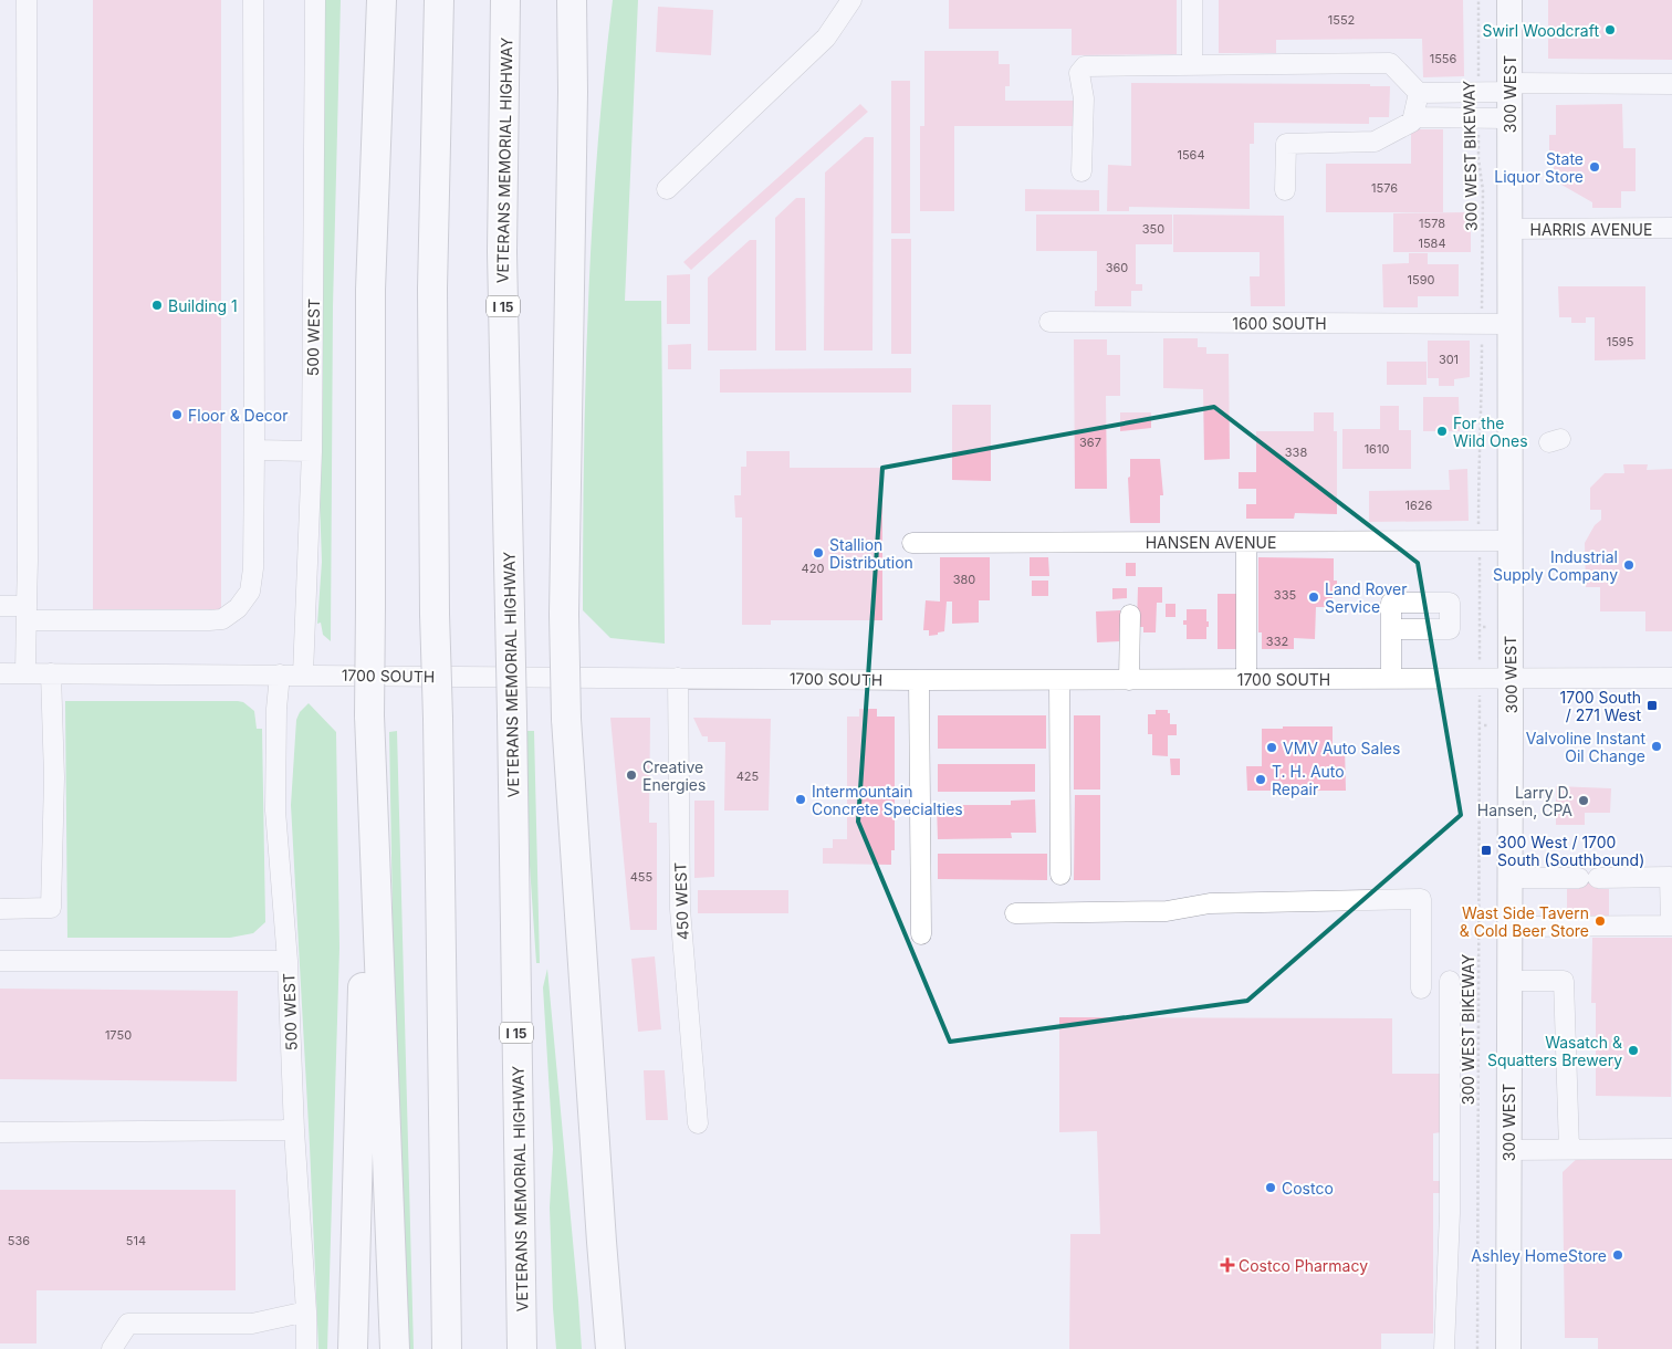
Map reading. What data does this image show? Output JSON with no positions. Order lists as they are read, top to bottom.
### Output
{
  "streets": {
    "highway": ["VETERANS MEMORIAL HIGHWAY", "I 15"],
    "main road": ["300 WEST"],
    "street": [
      "HARRIS AVENUE",
      "1600 SOUTH",
      "500 WEST",
      "HANSEN AVENUE",
      "1700 SOUTH",
      "450 WEST"
    ],
    "path": ["300 WEST BIKEWAY"]
  },
  "crossings": [
    ["300 WEST", "HARRIS AVENUE"],
    ["300 WEST", "1600 SOUTH"],
    ["300 WEST", "HANSEN AVENUE"],
    ["300 WEST", "1700 SOUTH"],
    ["500 WEST", "1700 SOUTH"],
    ["1700 SOUTH", "450 WEST"]
  ],
  "places": {
    "other": [
      "Swirl Woodcraft",
      "State Liquor Store",
      "Building 1",
      "Floor & Decor",
      "For the Wild Ones",
      "Stallion Distribution",
      "Industrial Supply Company",
      "Land Rover Service",
      "Valvoline Instant Oil Change",
      "VMV Auto Sales",
      "Creative Energies",
      "T. H. Auto Repair",
      "Intermountain Concrete Specialties",
      "Larry D. Hansen, CPA",
      "Wast Side Tavern & Cold Beer Store",
      "Wasatch & Squatters Brewery",
      "Costco",
      "Ashley HomeStore"
    ],
    "transit": ["1700 South / 271 West", "300 West / 1700 South (Southbound)"],
    "health": ["Costco Pharmacy"]
  },
  "house_numbers": [
    "1552",
    "1556",
    "1564",
    "1576",
    "1578",
    "350",
    "1584",
    "360",
    "1590",
    "1595",
    "301",
    "367",
    "1610",
    "338",
    "1626",
    "420",
    "380",
    "335",
    "332",
    "425",
    "455",
    "1750",
    "536",
    "514"
  ]
}
